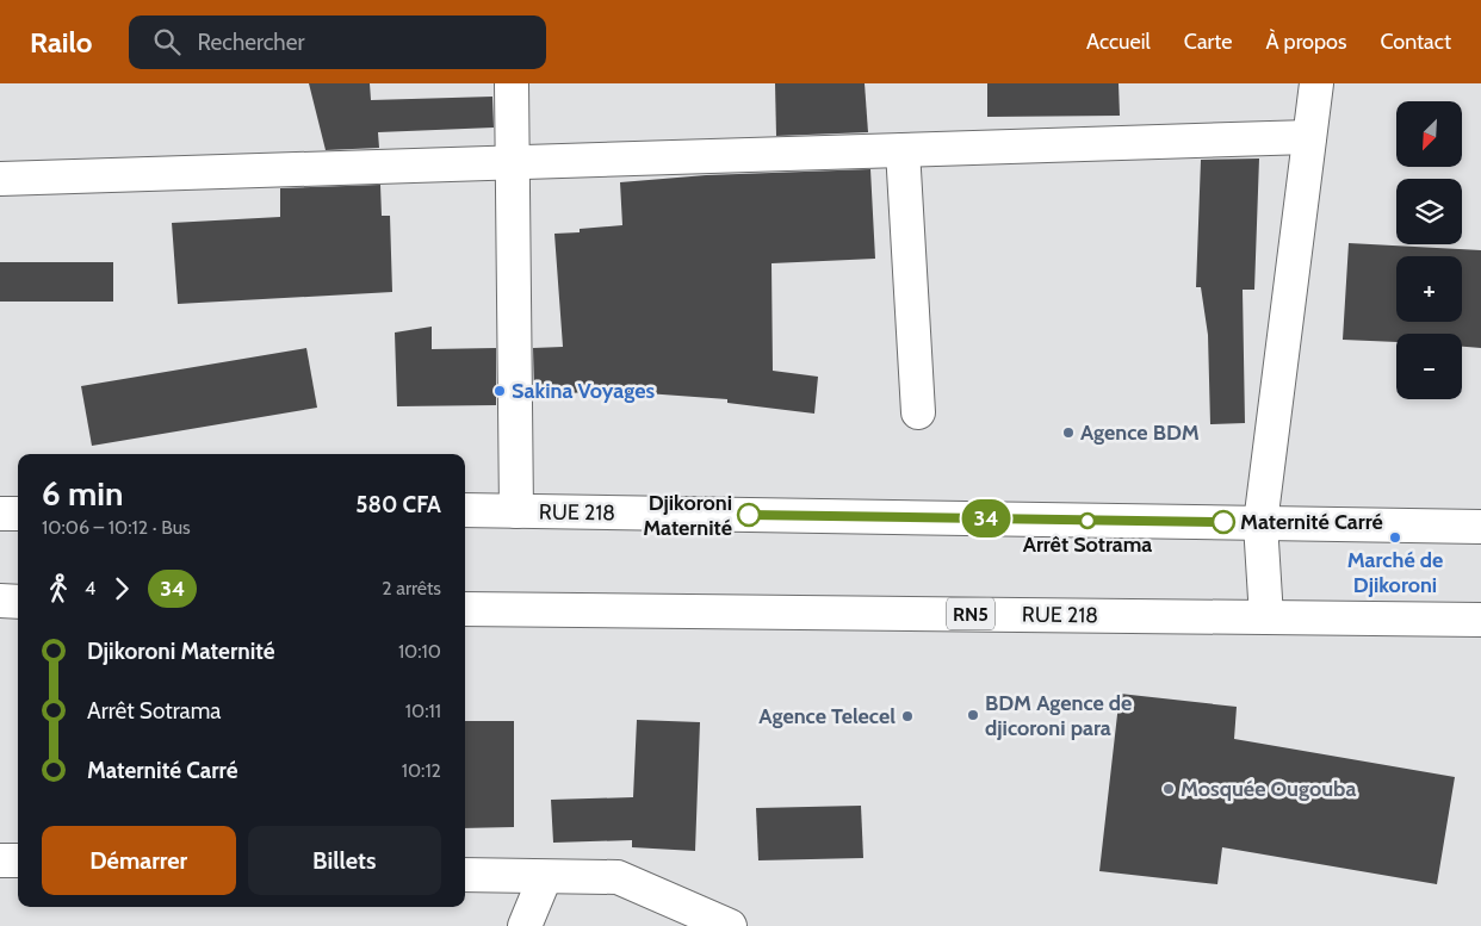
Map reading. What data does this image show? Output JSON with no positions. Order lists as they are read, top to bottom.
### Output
{
  "streets": {
    "main road": ["RUE 218", "RN5"]
  },
  "places": [
    "Sakina Voyages",
    "Agence BDM",
    "Djikoroni Maternité",
    "Arrêt Sotrama",
    "Maternité Carré",
    "Marché de Djikoroni",
    "BDM Agence de djicoroni para",
    "Agence Telecel",
    "Mosquée Ougouba"
  ],
  "lines": ["bus line 34"],
  "north": "bottom left",
  "page": {
    "header": "Railo",
    "search": "Rechercher",
    "nav": [
      "Accueil",
      "Carte",
      "À propos",
      "Contact"
    ],
    "on_map": "34",
    "map_buttons": ["+", "−"],
    "heading": ["6 min", "10:06 – 10:12 · Bus", "580 CFA"],
    "legs": ["4", "34", "2 arrêts"],
    "list": [
      {
        "name": "Djikoroni Maternité",
        "value": "10:10"
      },
      {
        "name": "Arrêt Sotrama",
        "value": "10:11"
      },
      {
        "name": "Maternité Carré",
        "value": "10:12"
      }
    ],
    "buttons": ["Démarrer", "Billets"]
  }
}
